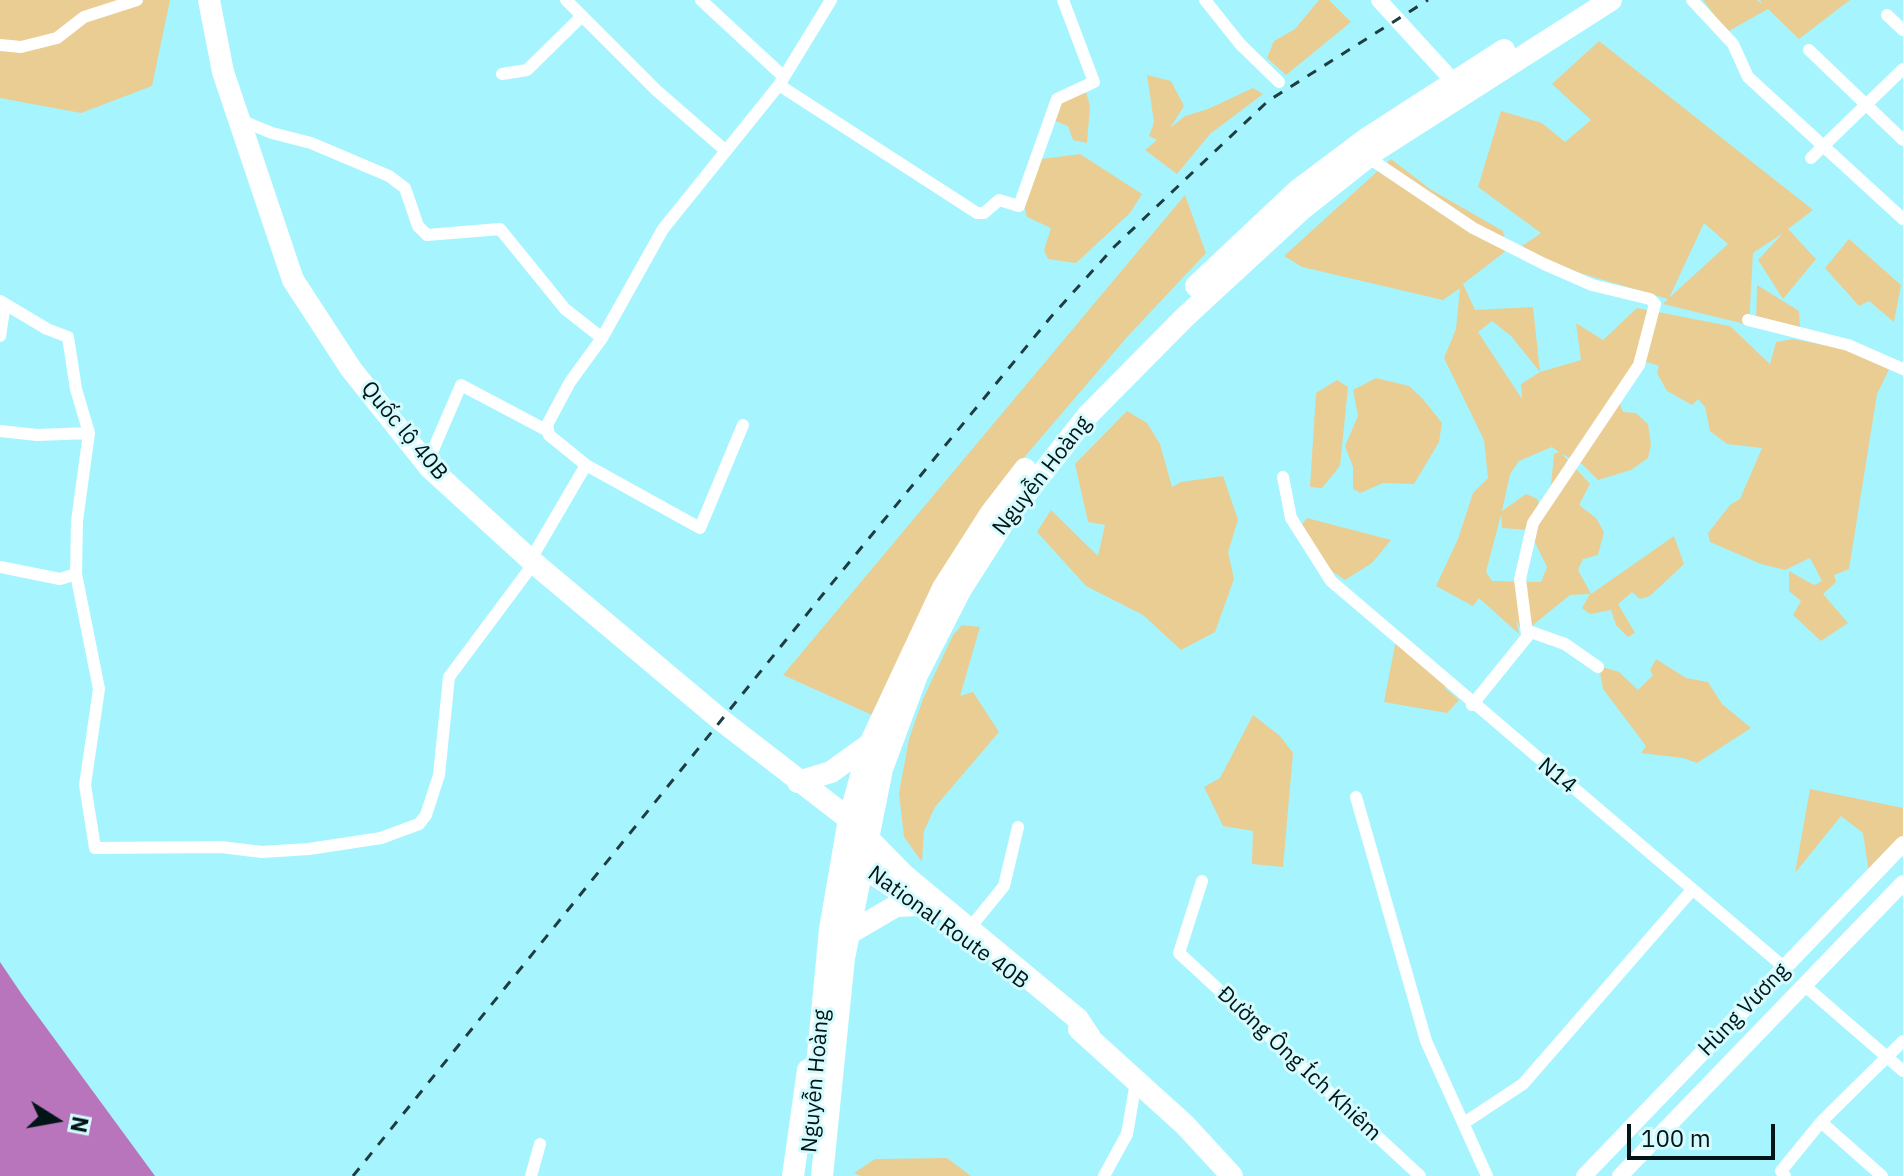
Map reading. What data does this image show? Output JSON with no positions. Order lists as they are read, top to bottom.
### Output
{
  "streets": {
    "highway": ["Quốc lộ 40B", "Nguyễn Hoàng", "National Route 40B"],
    "main road": ["Hùng Vương"],
    "street": ["N14", "Đường Ông Ích Khiêm"]
  },
  "crossings": [
    ["Quốc lộ 40B", "National Route 40B"],
    ["Nguyễn Hoàng", "National Route 40B"],
    ["N14", "Hùng Vương"]
  ],
  "scale_bar": "100 m",
  "north": "right"
}
